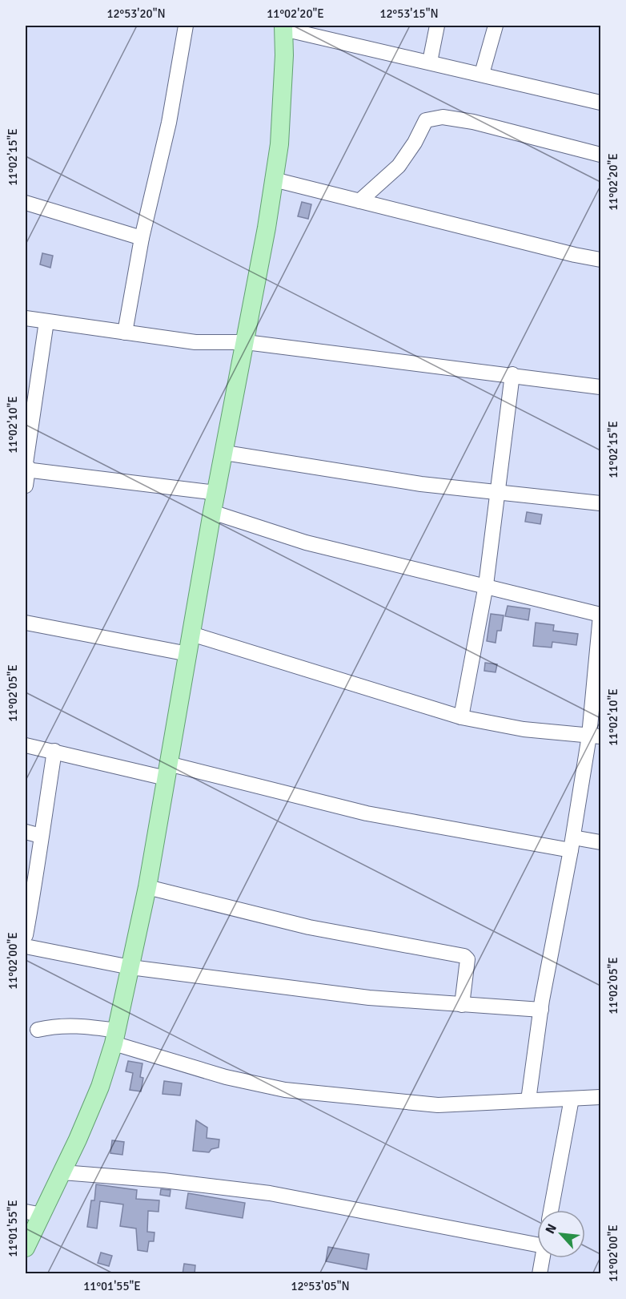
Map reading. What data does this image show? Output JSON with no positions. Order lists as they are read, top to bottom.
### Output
{
  "north": "top left",
  "coordinates": [
    "12°53'20\"N",
    "11°02'20\"E",
    "12°53'15\"N",
    "11°02'15\"E",
    "11°02'10\"E",
    "11°02'05\"E",
    "11°02'00\"E",
    "11°01'55\"E",
    "12°53'05\"N"
  ]
}
